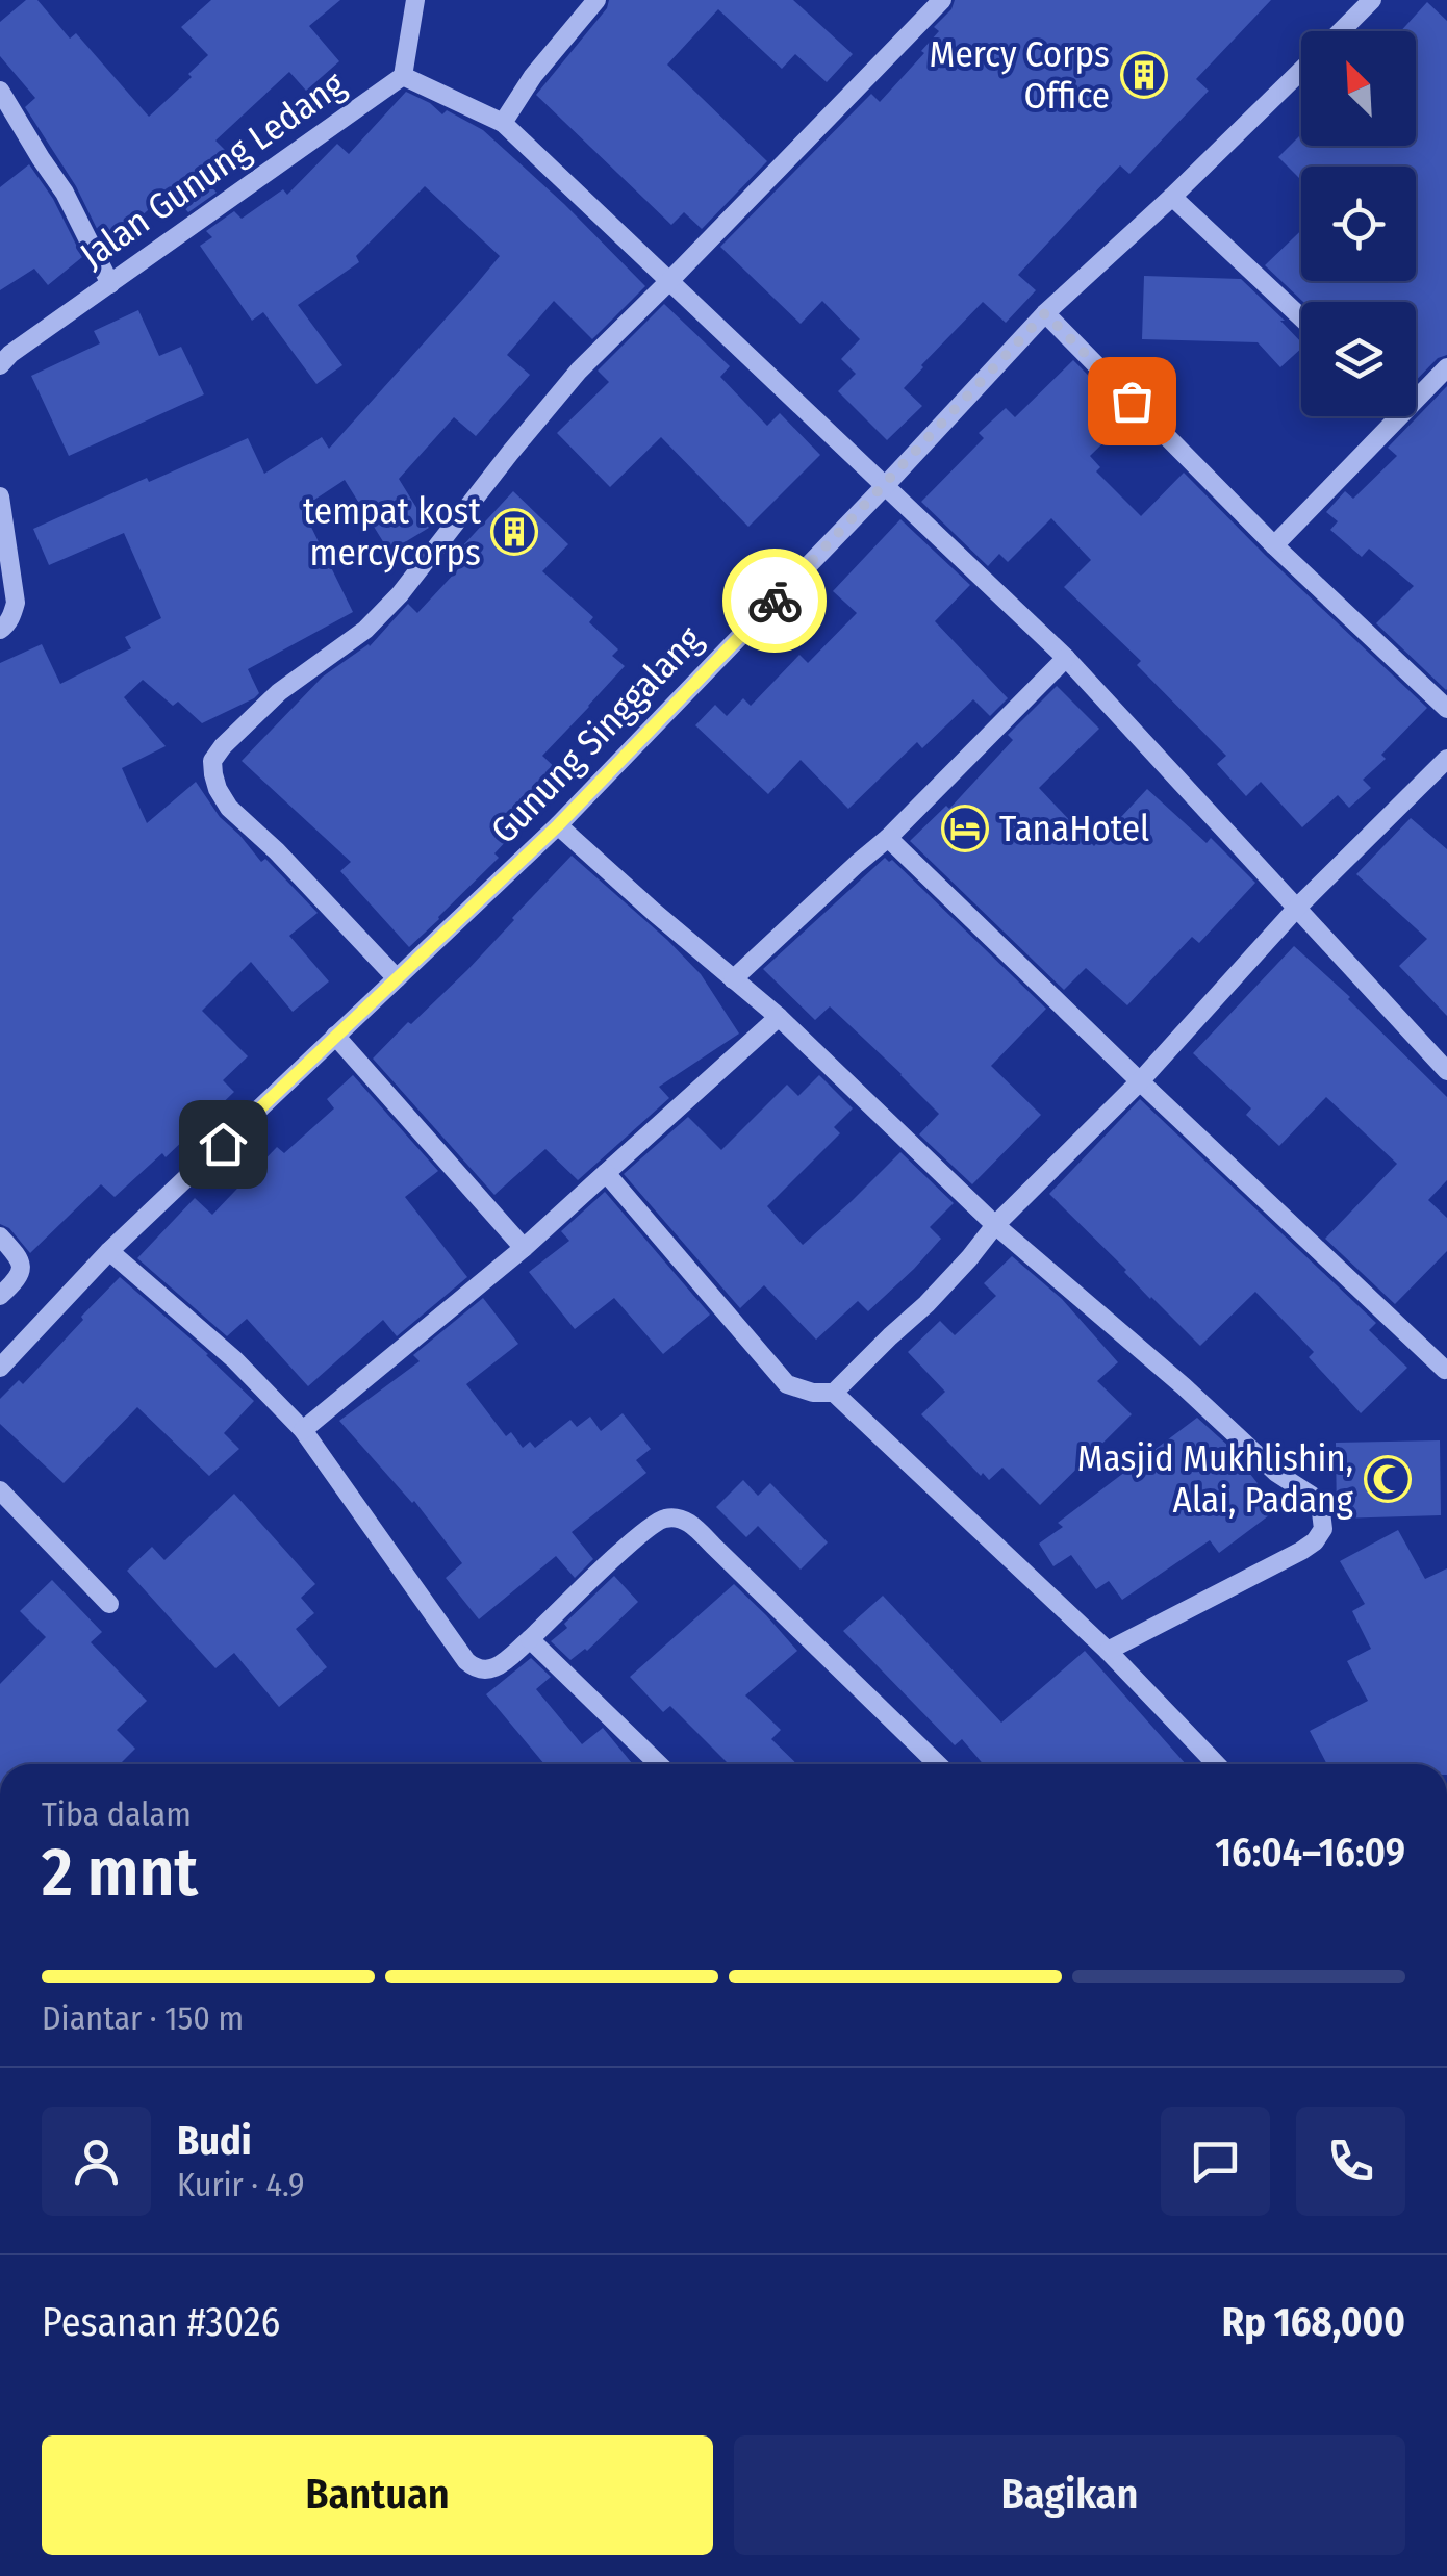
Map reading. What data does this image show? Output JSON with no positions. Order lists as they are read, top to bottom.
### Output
{
  "streets": {
    "street": ["Jalan Gunung Ledang", "Gunung Singgalang"]
  },
  "places": {
    "building": ["Mercy Corps Office", "tempat kost mercycorps"],
    "hotel": ["TanaHotel"],
    "mosque": ["Masjid Mukhlishin, Alai, Padang"]
  },
  "north": "top left",
  "page": {
    "heading": ["2 mnt", "Tiba dalam", "16:04–16:09"],
    "panel": [
      "Budi",
      "Kurir · 4.9",
      "Pesanan #3026",
      "Rp 168,000"
    ],
    "bar": "Diantar · 150 m",
    "buttons": ["Bantuan", "Bagikan"]
  }
}
